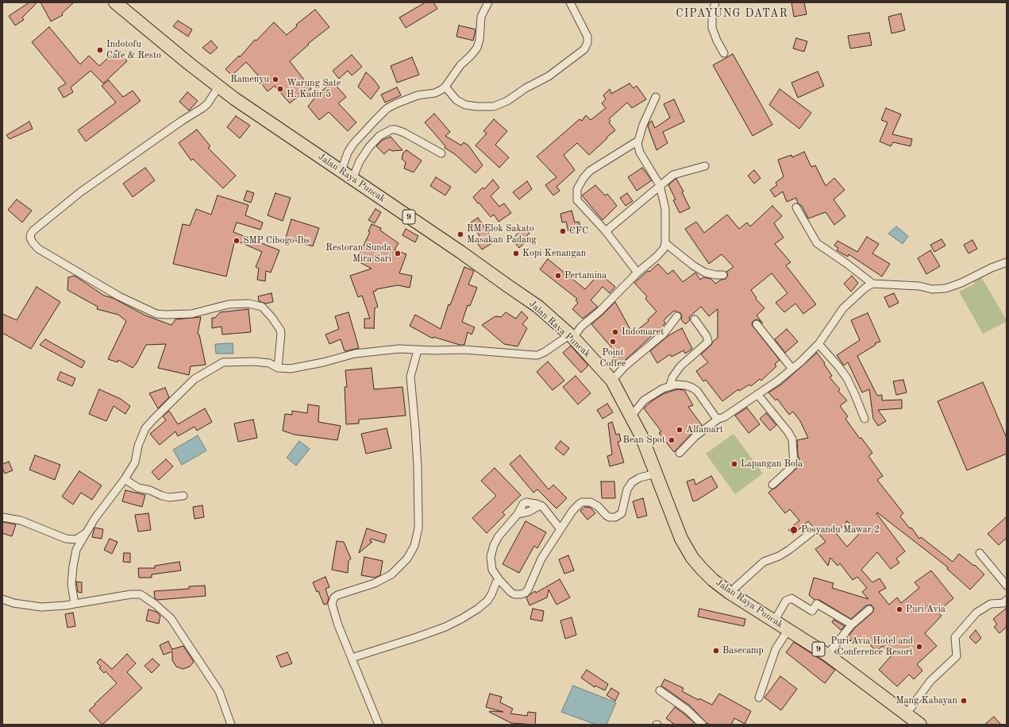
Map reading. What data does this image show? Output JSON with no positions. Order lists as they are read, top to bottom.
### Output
{
  "streets": {
    "highway": ["Jalan Raya Puncak", "9"]
  },
  "districts": ["CIPAYUNG DATAR"],
  "places": [
    "Indotofu Cafe & Resto",
    "Ramenyu",
    "Warung Sate H. Kadir 5",
    "CFC",
    "RM Elok Sakato Masakan Padang",
    "SMP Cibogo Ibs",
    "Restoran Sunda Mira Sari",
    "Kopi Kenangan",
    "Pertamina",
    "Indomaret",
    "Point Coffee",
    "Alfamart",
    "Bean Spot",
    "Lapangan Bola",
    "Posyandu Mawar 2",
    "Puri Avia",
    "Puri Avia Hotel and Conference Resort",
    "Basecamp",
    "Mang Kabayan"
  ]
}
